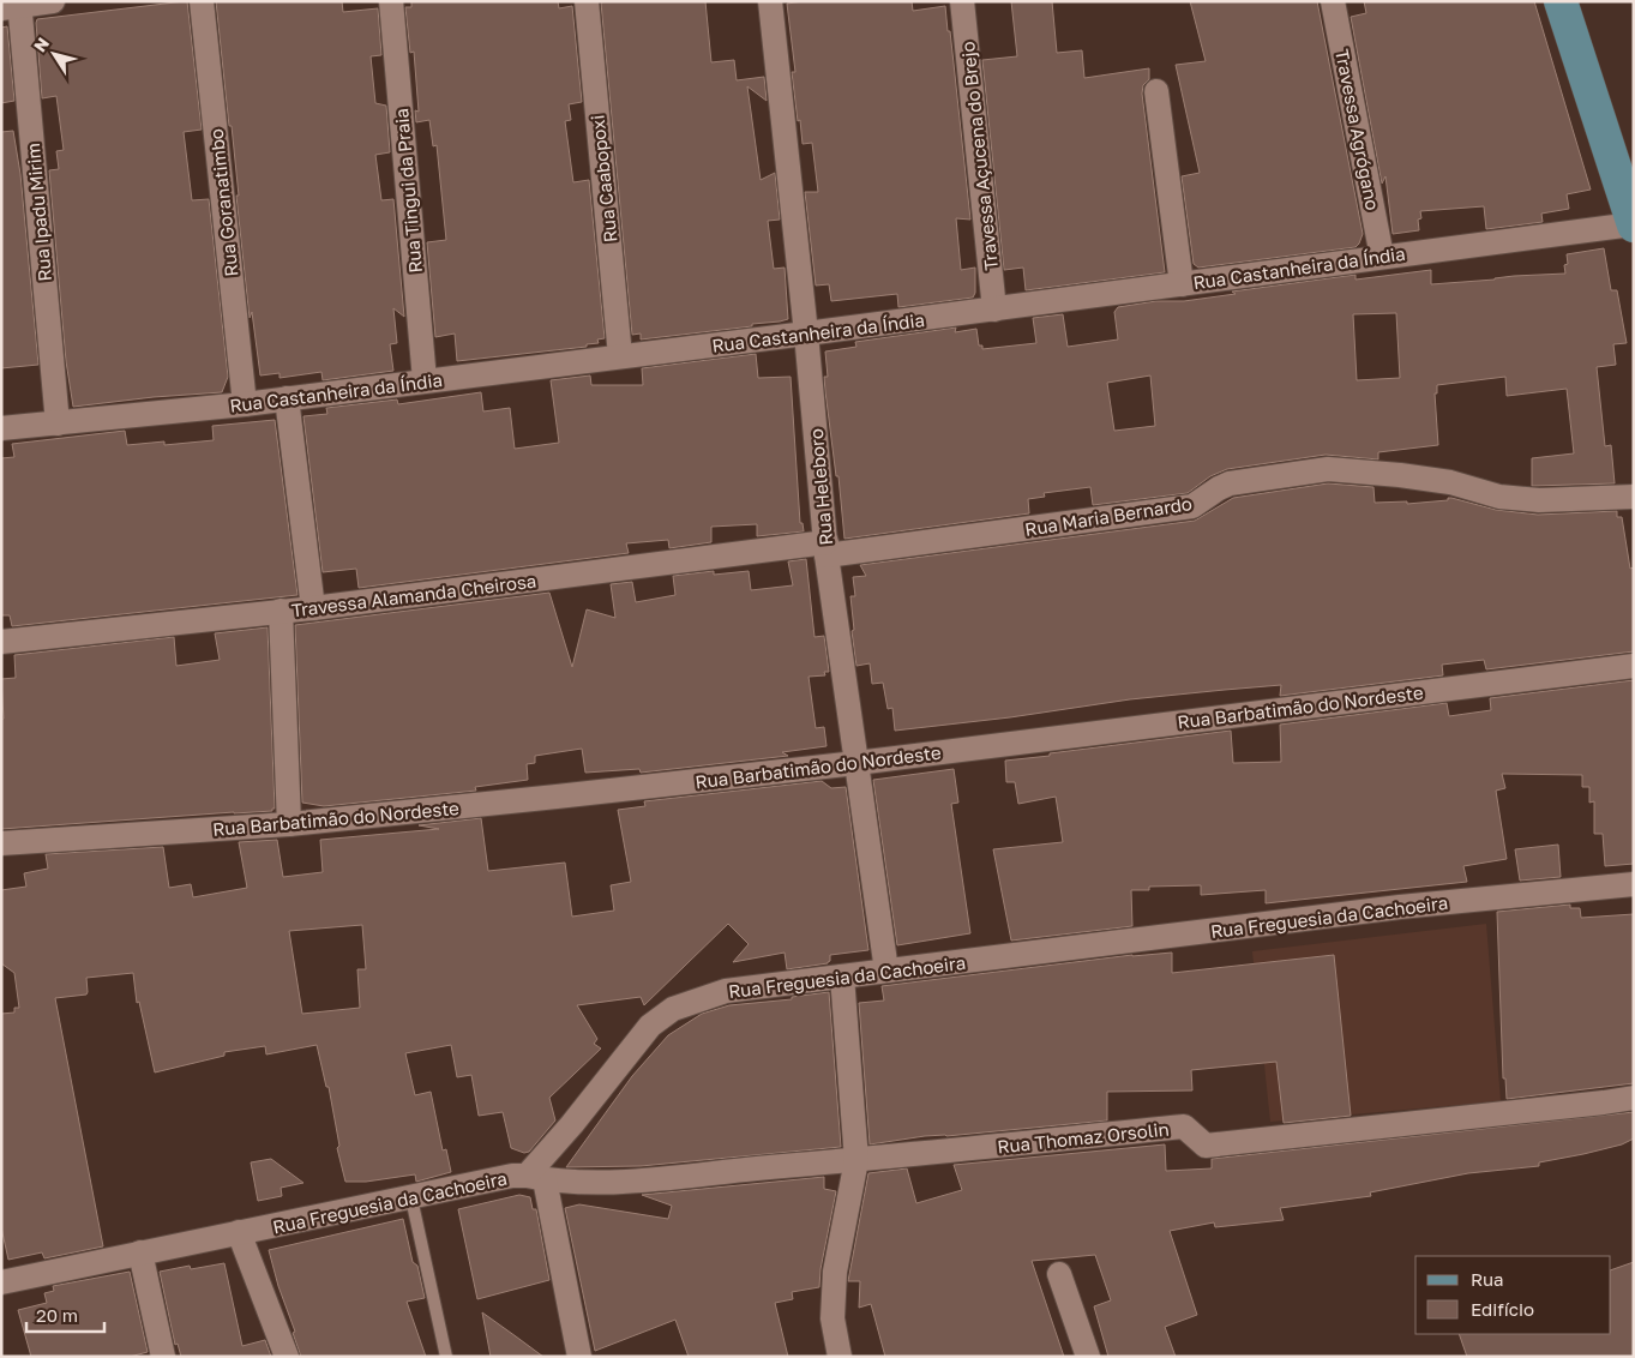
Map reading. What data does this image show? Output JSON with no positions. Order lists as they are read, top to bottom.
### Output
{
  "streets": {
    "street": [
      "Travessa Agrógano",
      "Travessa Açucena do Brejo",
      "Rua Caabopoxi",
      "Rua Tingui da Praia",
      "Rua Goranatimbo",
      "Rua Ipadu Mirim",
      "Rua Castanheira da Índia",
      "Rua Heleboro",
      "Rua Maria Bernardo",
      "Travessa Alamanda Cheirosa",
      "Rua Barbatimão do Nordeste",
      "Rua Freguesia da Cachoeira",
      "Rua Thomaz Orsolin"
    ]
  },
  "crossings": [
    ["Travessa Agrógano", "Rua Castanheira da Índia"],
    ["Travessa Açucena do Brejo", "Rua Castanheira da Índia"],
    ["Rua Caabopoxi", "Rua Castanheira da Índia"],
    ["Rua Tingui da Praia", "Rua Castanheira da Índia"],
    ["Rua Goranatimbo", "Rua Castanheira da Índia"],
    ["Rua Ipadu Mirim", "Rua Castanheira da Índia"],
    ["Rua Castanheira da Índia", "Rua Heleboro"],
    ["Rua Heleboro", "Rua Maria Bernardo"],
    ["Rua Heleboro", "Travessa Alamanda Cheirosa"],
    ["Rua Heleboro", "Rua Barbatimão do Nordeste"],
    ["Rua Heleboro", "Rua Freguesia da Cachoeira"],
    ["Rua Maria Bernardo", "Travessa Alamanda Cheirosa"],
    ["Rua Freguesia da Cachoeira", "Rua Thomaz Orsolin"]
  ],
  "legend": ["Rua", "Edifício"],
  "scale_bar": "20 m",
  "north": "top left"
}
